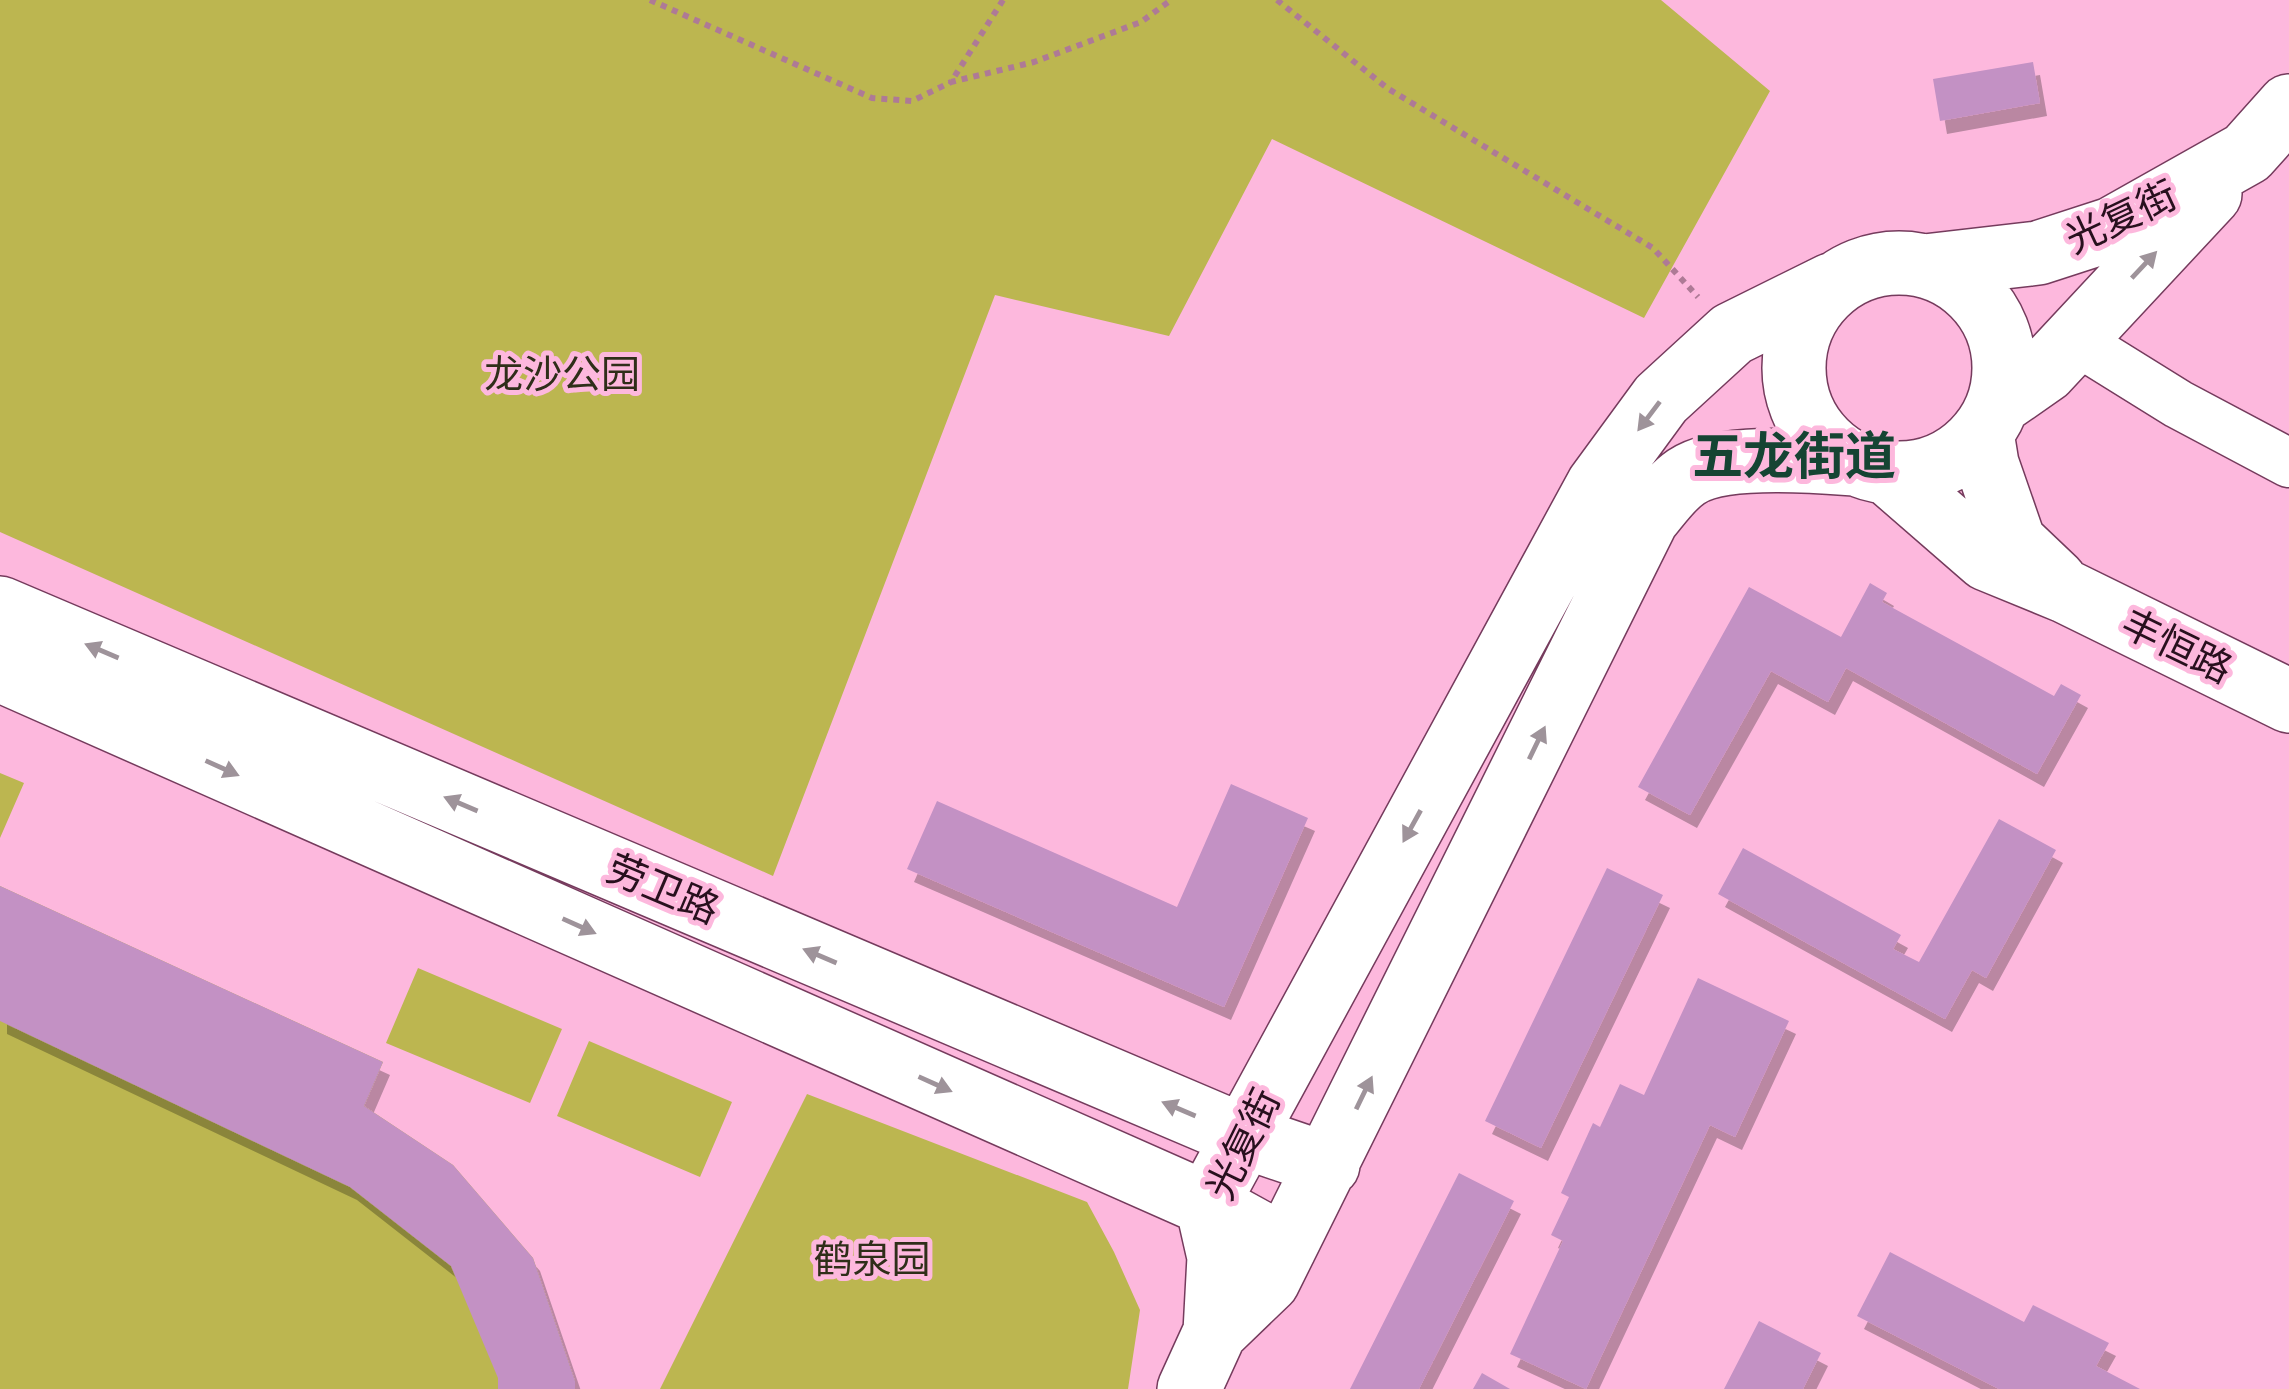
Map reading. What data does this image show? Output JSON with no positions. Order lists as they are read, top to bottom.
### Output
{
  "streets": {
    "main road": ["光复街", "丰恒路", "劳卫路"]
  },
  "crossings": [
    ["光复街", "劳卫路"]
  ],
  "districts": ["五龙街道"],
  "parks": ["龙沙公园", "鹤泉园"]
}
